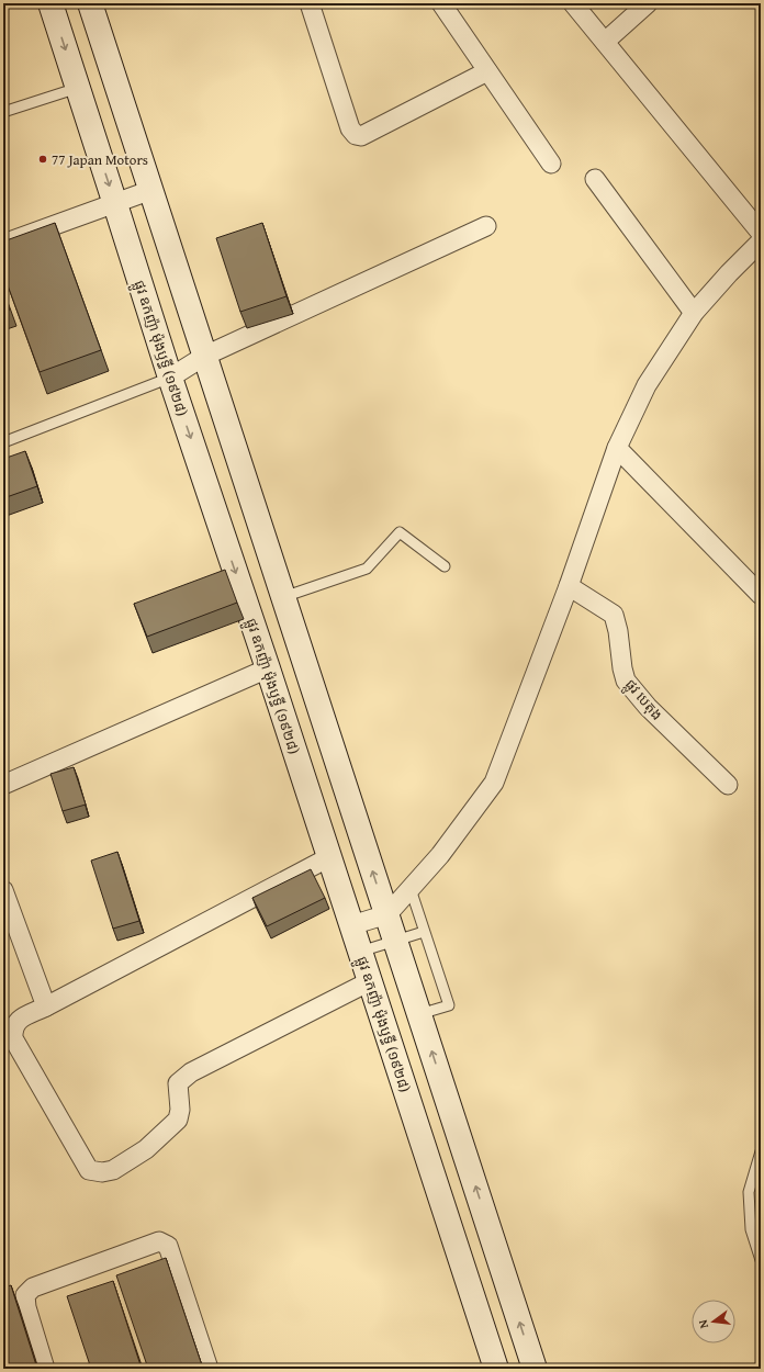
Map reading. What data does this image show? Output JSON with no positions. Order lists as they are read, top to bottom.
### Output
{
  "streets": {
    "main road": ["ផ្លូវ ឧកញ៉ា ម៉ុងឫទ្ធី (១៩២៨)"],
    "street": ["ផ្លូវ បេតុង"]
  },
  "places": ["77 Japan Motors"],
  "north": "left"
}
